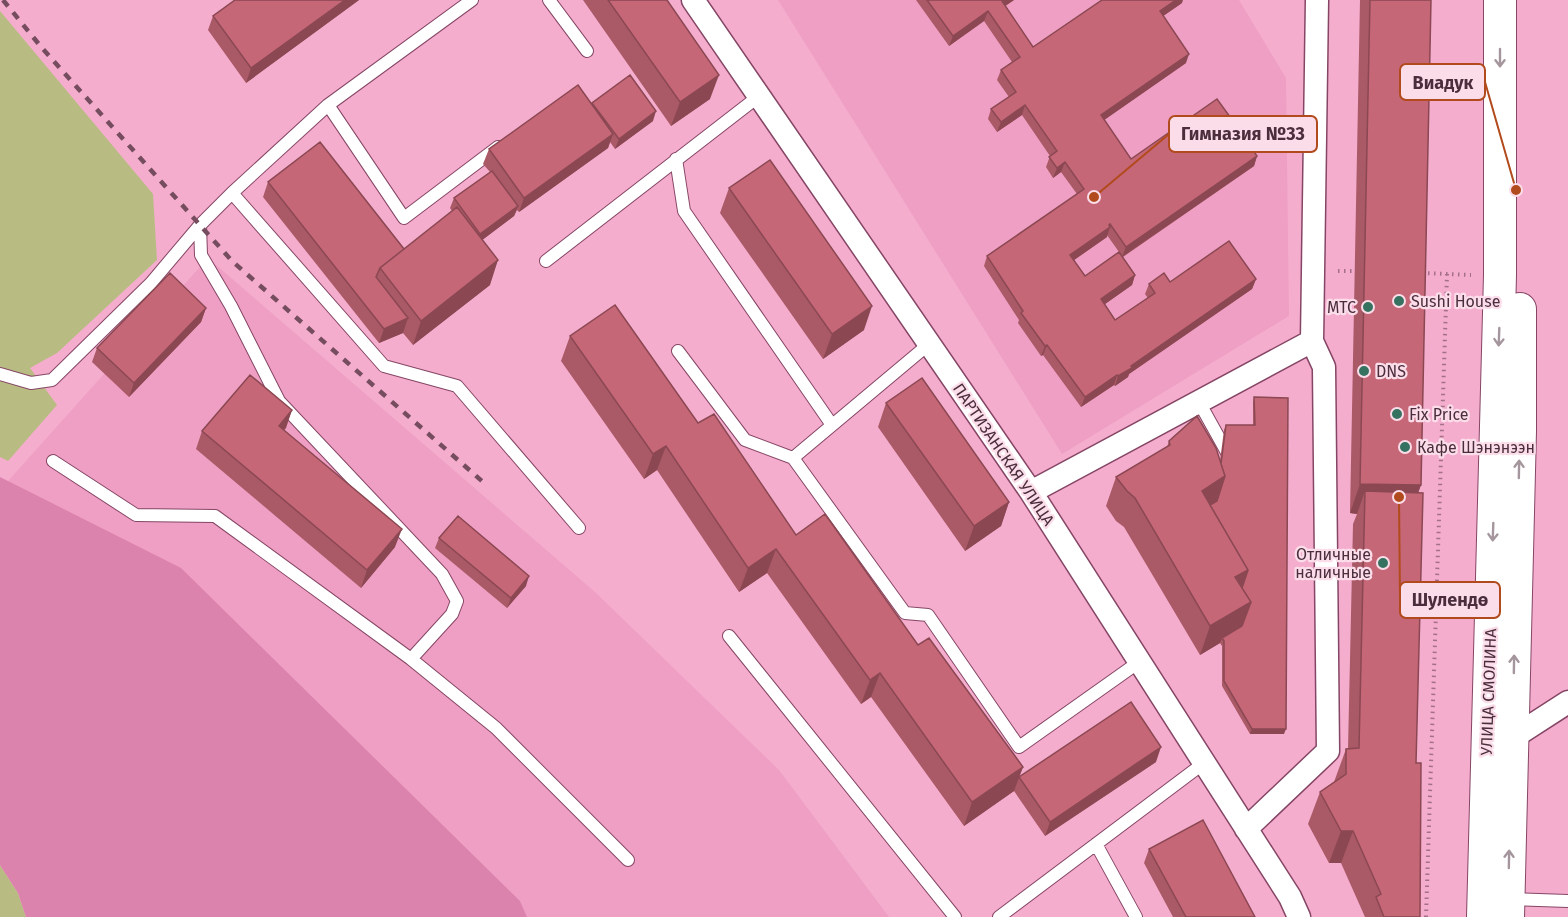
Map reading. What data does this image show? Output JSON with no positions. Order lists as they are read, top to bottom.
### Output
{
  "streets": {
    "main road": ["УЛИЦА СМОЛИНА"],
    "street": ["ПАРТИЗАНСКАЯ УЛИЦА"]
  },
  "places": [
    "Виадук",
    "Гимназия №33",
    "Sushi House",
    "МТС",
    "DNS",
    "Fix Price",
    "Кафе Шэнэнээн",
    "Шулендө",
    "Отличные наличные"
  ]
}
